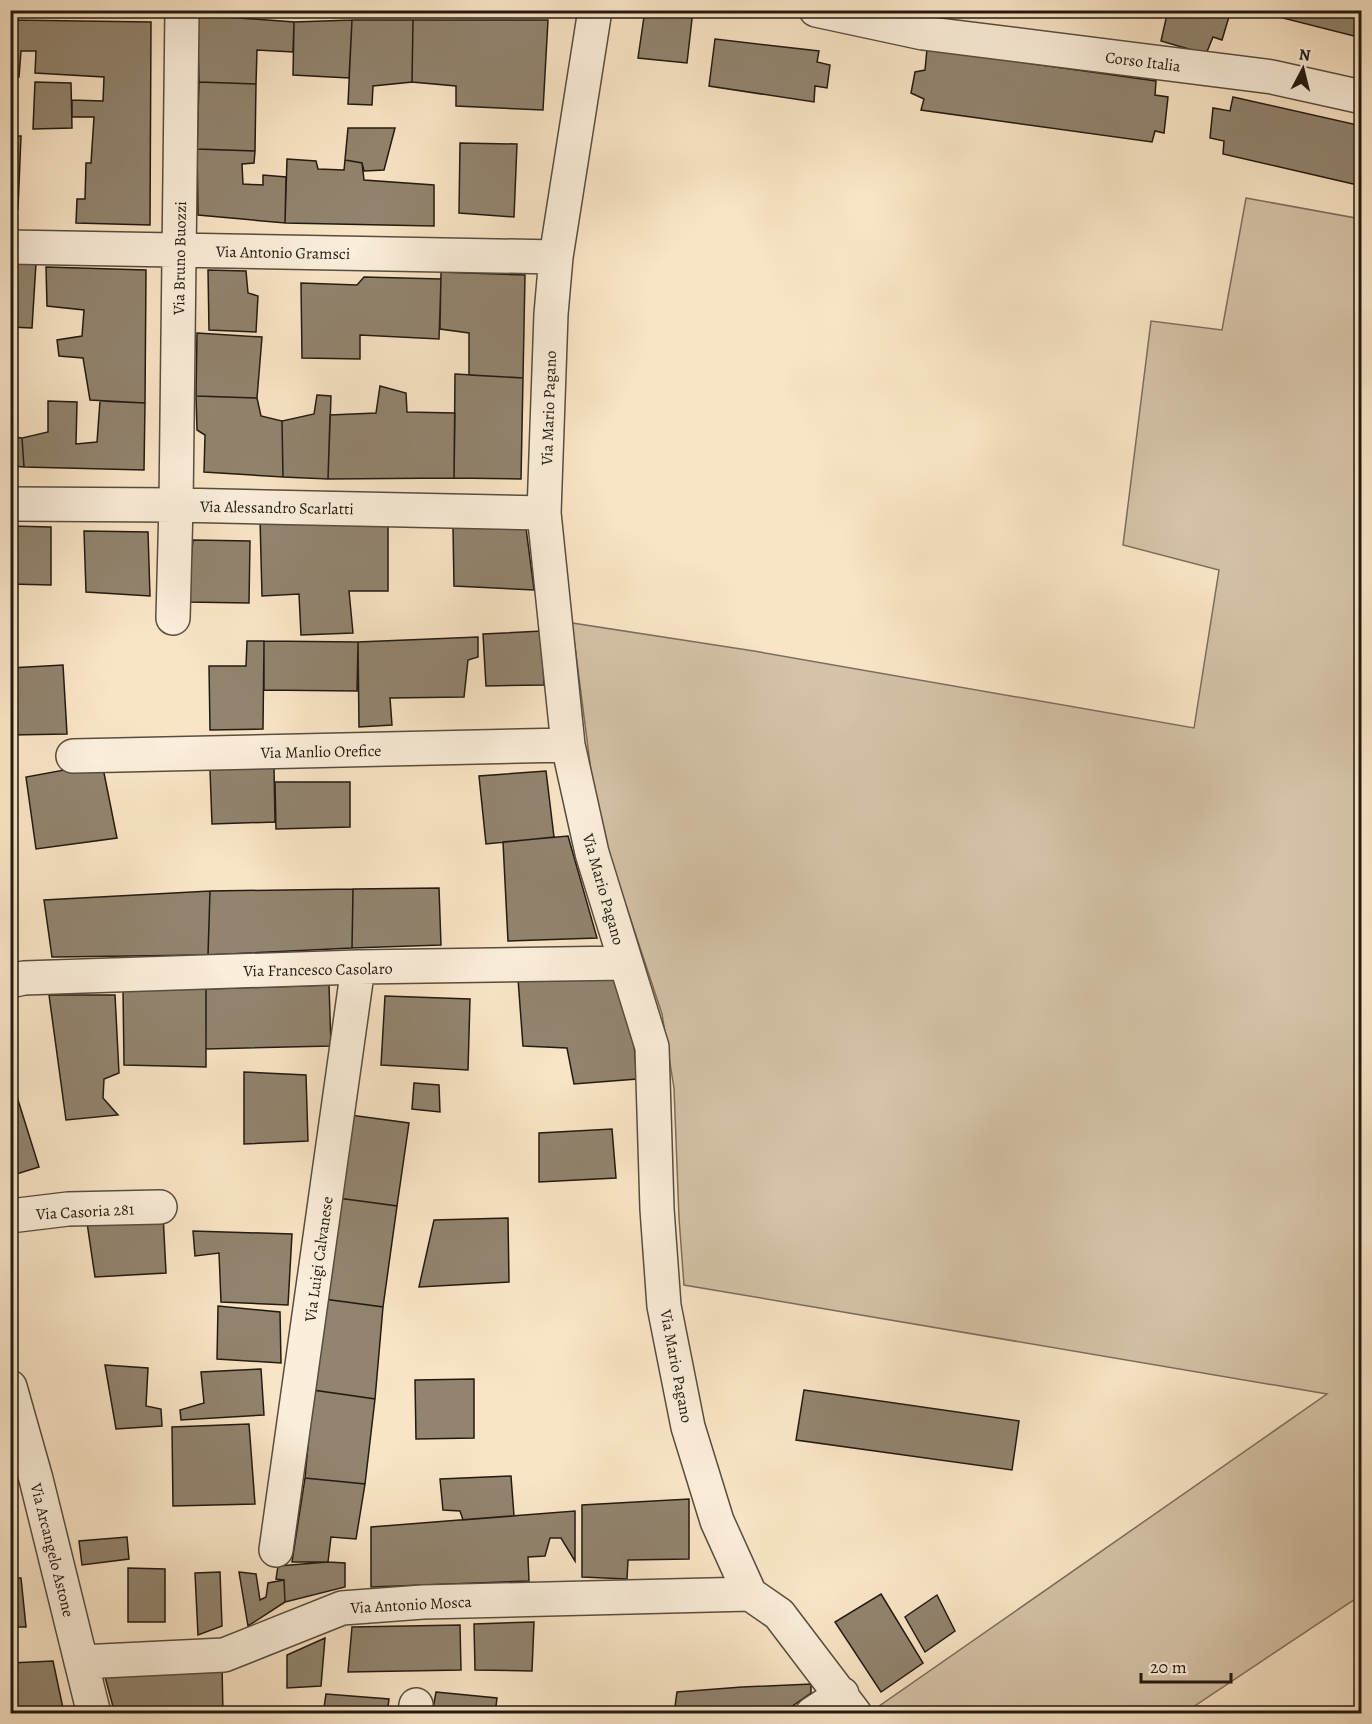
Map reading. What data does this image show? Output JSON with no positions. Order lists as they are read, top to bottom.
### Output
{
  "streets": {
    "street": [
      "Corso Italia",
      "Via Antonio Gramsci",
      "Via Bruno Buozzi",
      "Via Mario Pagano",
      "Via Alessandro Scarlatti",
      "Via Manlio Orefice",
      "Via Francesco Casolaro",
      "Via Casoria 281",
      "Via Luigi Calvanese",
      "Via Arcangelo Astone",
      "Via Antonio Mosca"
    ]
  },
  "crossings": [
    ["Via Antonio Gramsci", "Via Bruno Buozzi"],
    ["Via Antonio Gramsci", "Via Mario Pagano"],
    ["Via Bruno Buozzi", "Via Alessandro Scarlatti"],
    ["Via Mario Pagano", "Via Alessandro Scarlatti"],
    ["Via Mario Pagano", "Via Manlio Orefice"],
    ["Via Mario Pagano", "Via Francesco Casolaro"],
    ["Via Mario Pagano", "Via Antonio Mosca"],
    ["Via Francesco Casolaro", "Via Luigi Calvanese"],
    ["Via Arcangelo Astone", "Via Antonio Mosca"]
  ],
  "scale_bar": "20 m",
  "north": "top"
}
